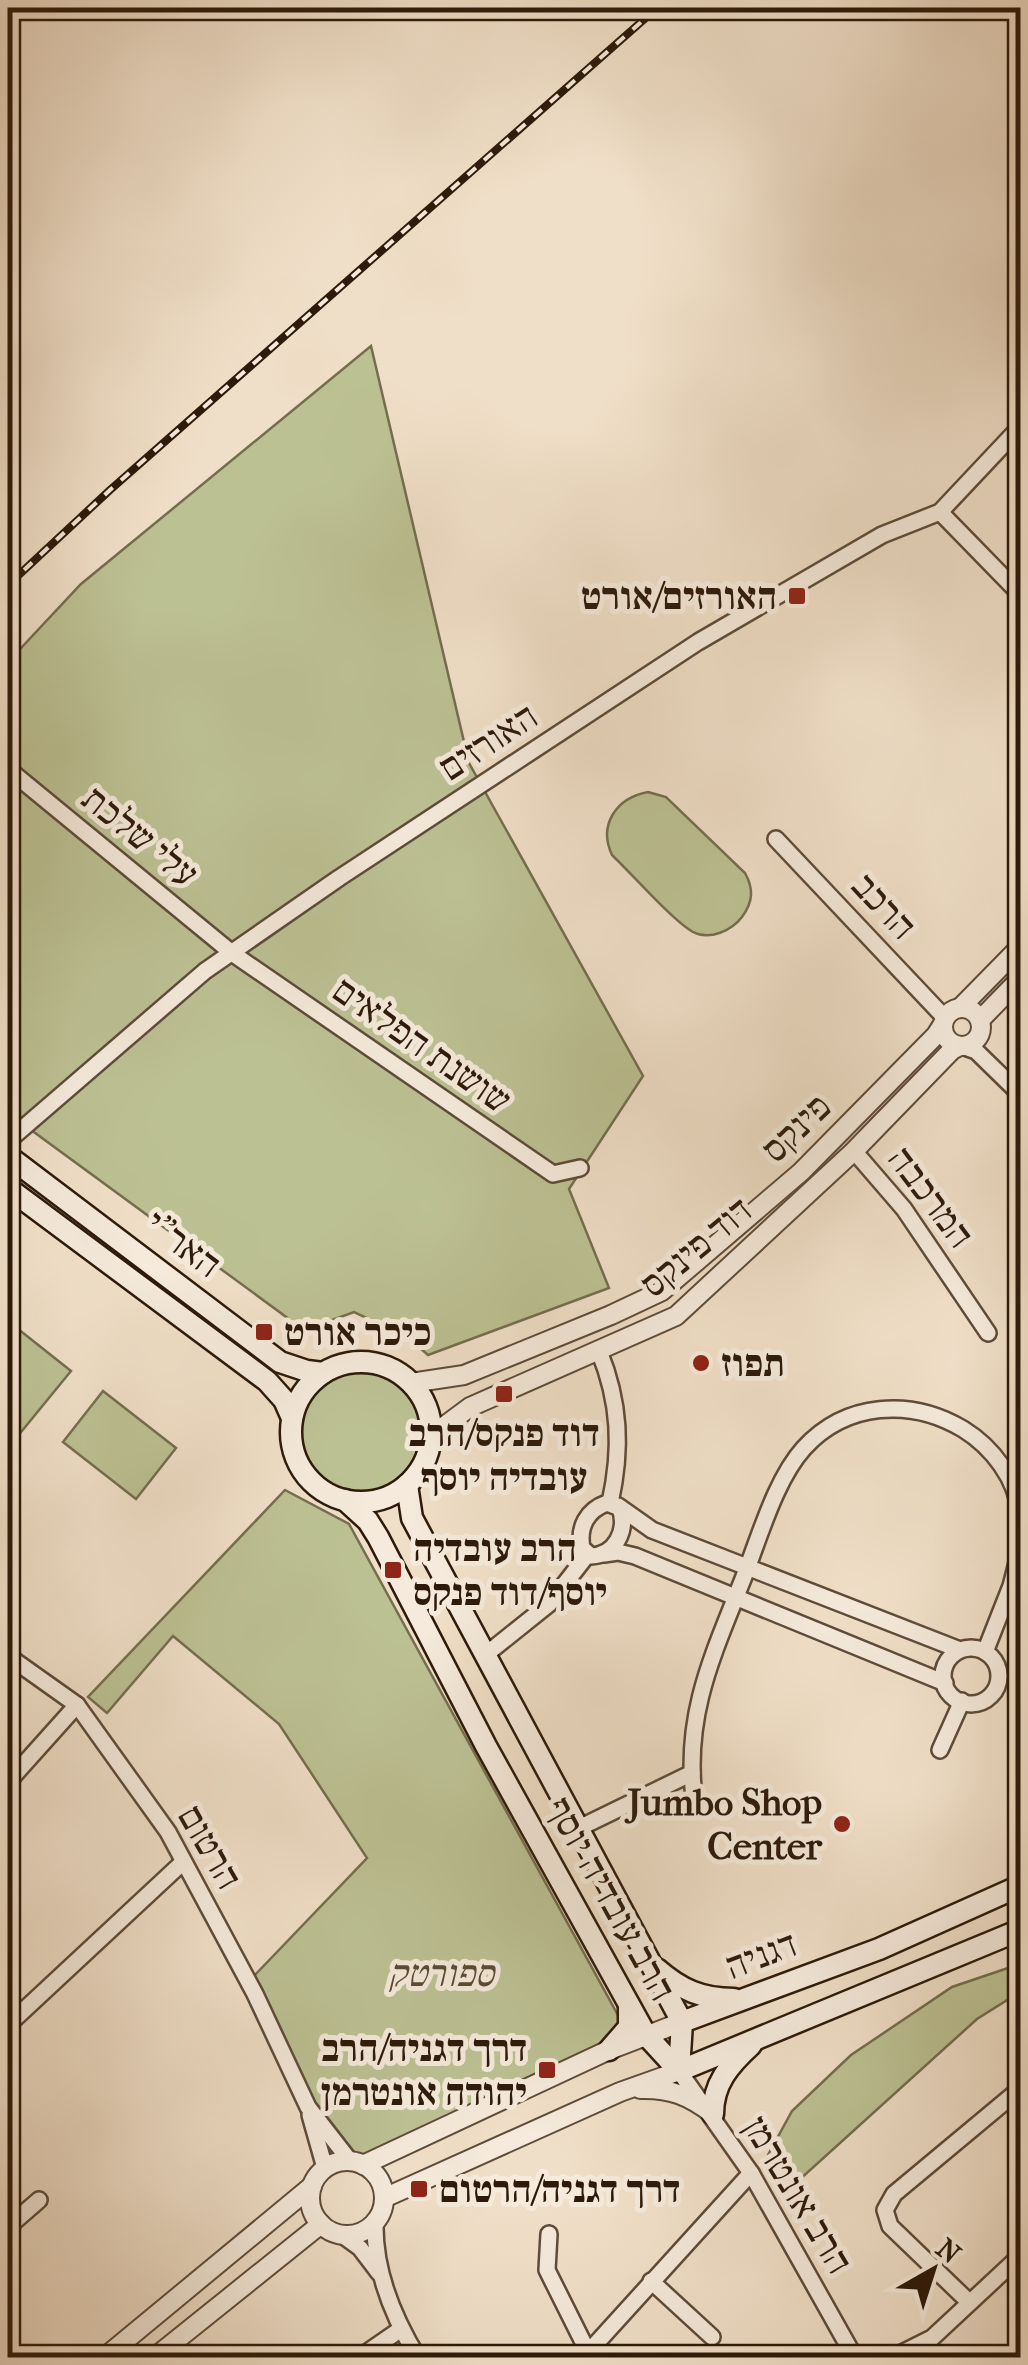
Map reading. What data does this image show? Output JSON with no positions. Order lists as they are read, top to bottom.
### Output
{
  "streets": {
    "main road": ["האר\"י", "הרב עובדיה יוסף", "דגניה"],
    "street": [
      "האורזים",
      "עלי שלכת",
      "הרכב",
      "שושנת הפלאים",
      "פינקס",
      "המרכבה",
      "דוד פינקס",
      "הרטום",
      "הרב אונטרמן"
    ]
  },
  "crossings": [
    ["האורזים", "עלי שלכת"],
    ["האורזים", "שושנת הפלאים"],
    ["עלי שלכת", "שושנת הפלאים"],
    ["הרכב", "פינקס"],
    ["הרכב", "דוד פינקס"],
    ["פינקס", "האר\"י"],
    ["פינקס", "דוד פינקס"],
    ["פינקס", "הרב עובדיה יוסף"],
    ["המרכבה", "דוד פינקס"],
    ["האר\"י", "דוד פינקס"],
    ["האר\"י", "הרב עובדיה יוסף"],
    ["דוד פינקס", "הרב עובדיה יוסף"],
    ["הרטום", "דגניה"],
    ["הרב עובדיה יוסף", "דגניה"],
    ["הרב עובדיה יוסף", "הרב אונטרמן"],
    ["דגניה", "הרב אונטרמן"]
  ],
  "parks": ["ספורטק"],
  "places": {
    "transit": [
      "האורזים/אורט",
      "כיכר אורט",
      "דוד פנקס/הרב עובדיה יוסף",
      "הרב עובדיה יוסף/דוד פנקס",
      "דרך דגניה/הרב יהודה אונטרמן",
      "דרך דגניה/הרטום"
    ],
    "other": ["תפוז", "Jumbo Shop Center"]
  },
  "north": "top right"
}
